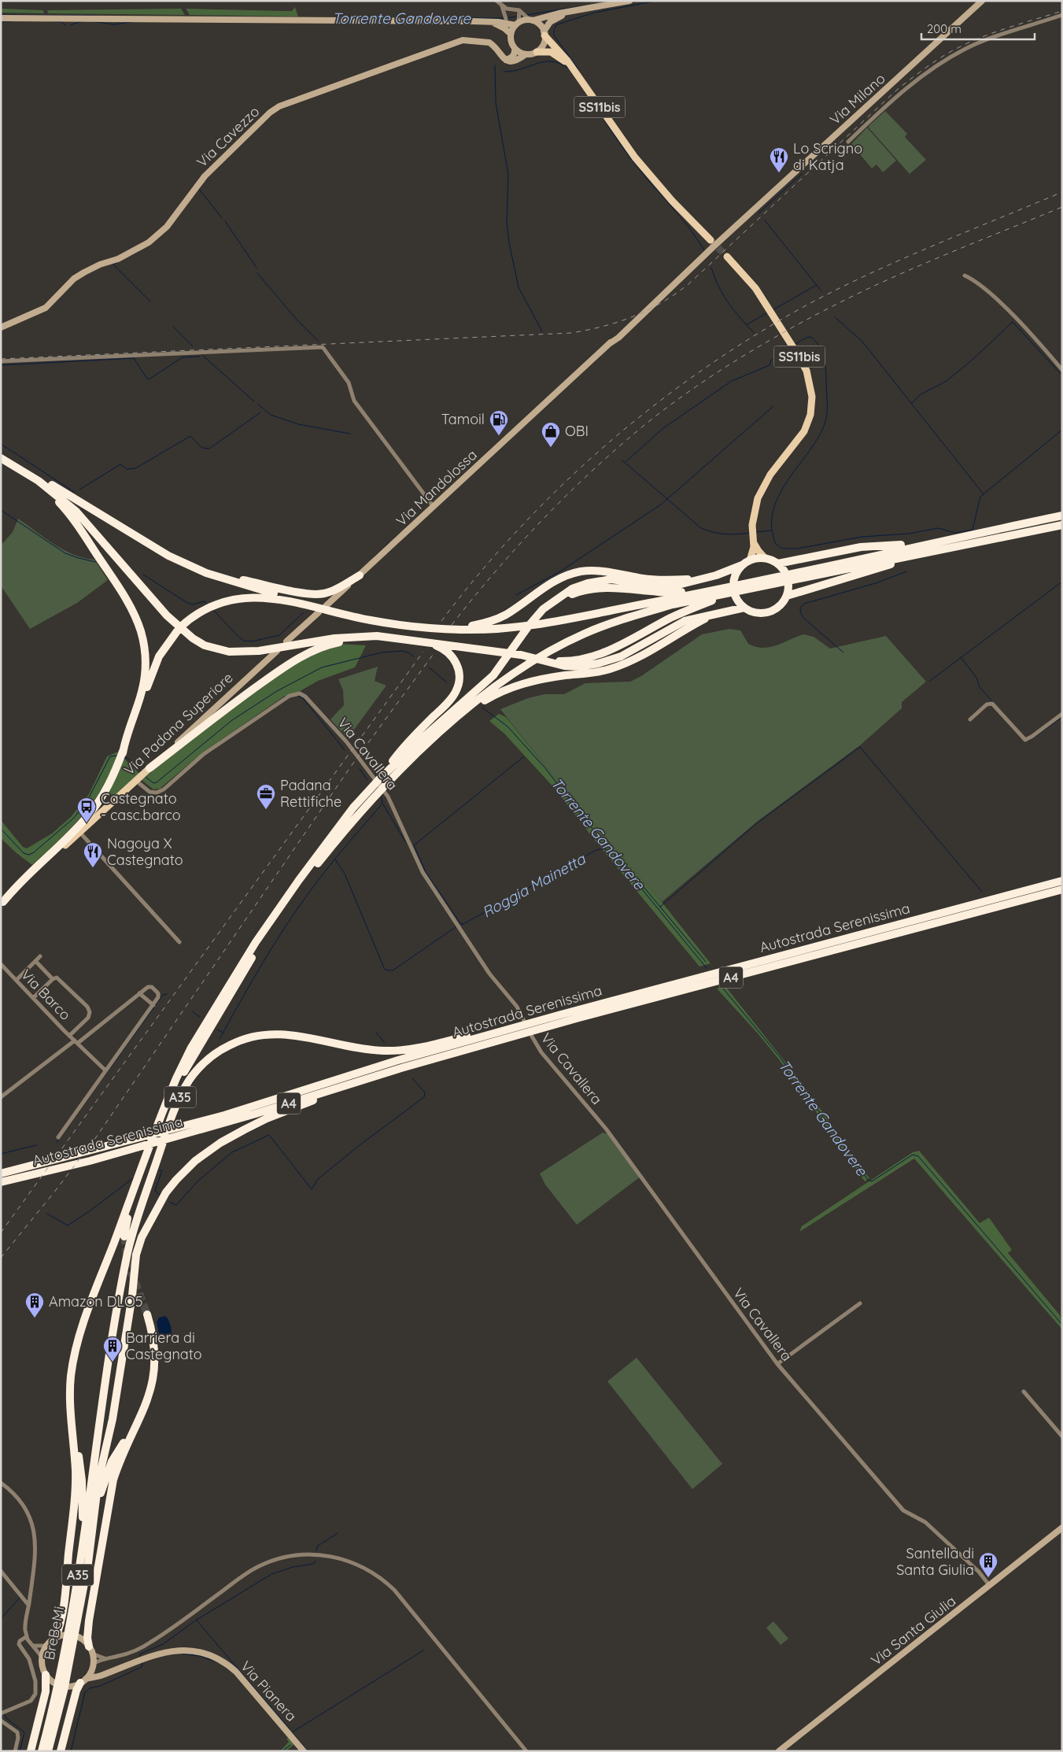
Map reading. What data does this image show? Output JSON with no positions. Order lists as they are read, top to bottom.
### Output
{
  "streets": {
    "highway": [
      "Autostrada Serenissima",
      "A4",
      "A35",
      "BreBeMi"
    ],
    "main road": [
      "Via Milano",
      "SS11bis",
      "Via Cavezzo",
      "Via Mandolossa",
      "Via Padana Superiore",
      "Via Santa Giulia",
      "Via Pianera"
    ],
    "street": ["Via Cavallera", "Via Barco"]
  },
  "crossings": [
    ["Via Milano", "Via Mandolossa"],
    ["Via Padana Superiore", "Via Cavallera"],
    ["Via Cavallera", "Via Santa Giulia"],
    ["Autostrada Serenissima", "A35"],
    ["A35", "BreBeMi"]
  ],
  "water": ["Torrente Gandovere", "Roggia Mainetta"],
  "places": {
    "restaurant": ["Lo Scrigno di Katja", "Nagoya X Castegnato"],
    "fuel station": ["Tamoil"],
    "shop": ["OBI"],
    "office": ["Padana Rettifiche"],
    "bus stop": ["Castegnato - casc.barco"],
    "building": ["Amazon DLO5", "Barriera di Castegnato", "Santella di Santa Giulia"]
  },
  "scale_bar": "200 m"
}
